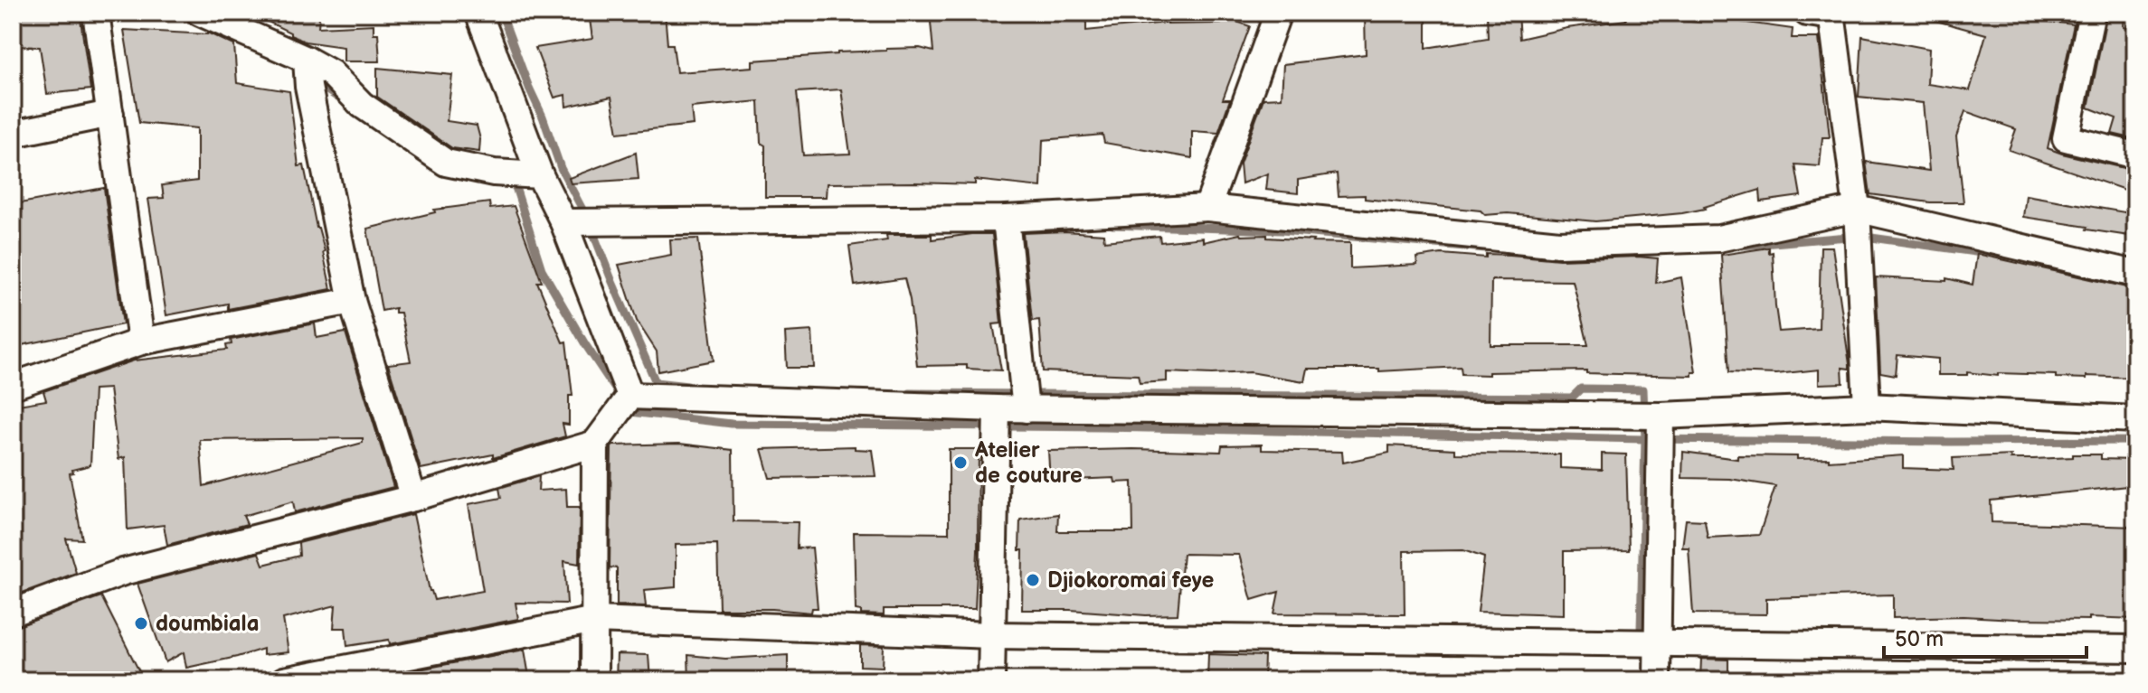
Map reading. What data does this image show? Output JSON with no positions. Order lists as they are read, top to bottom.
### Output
{
  "places": ["Atelier de couture", "Djiokoromai feye", "doumbiala"],
  "scale_bar": "50 m"
}
